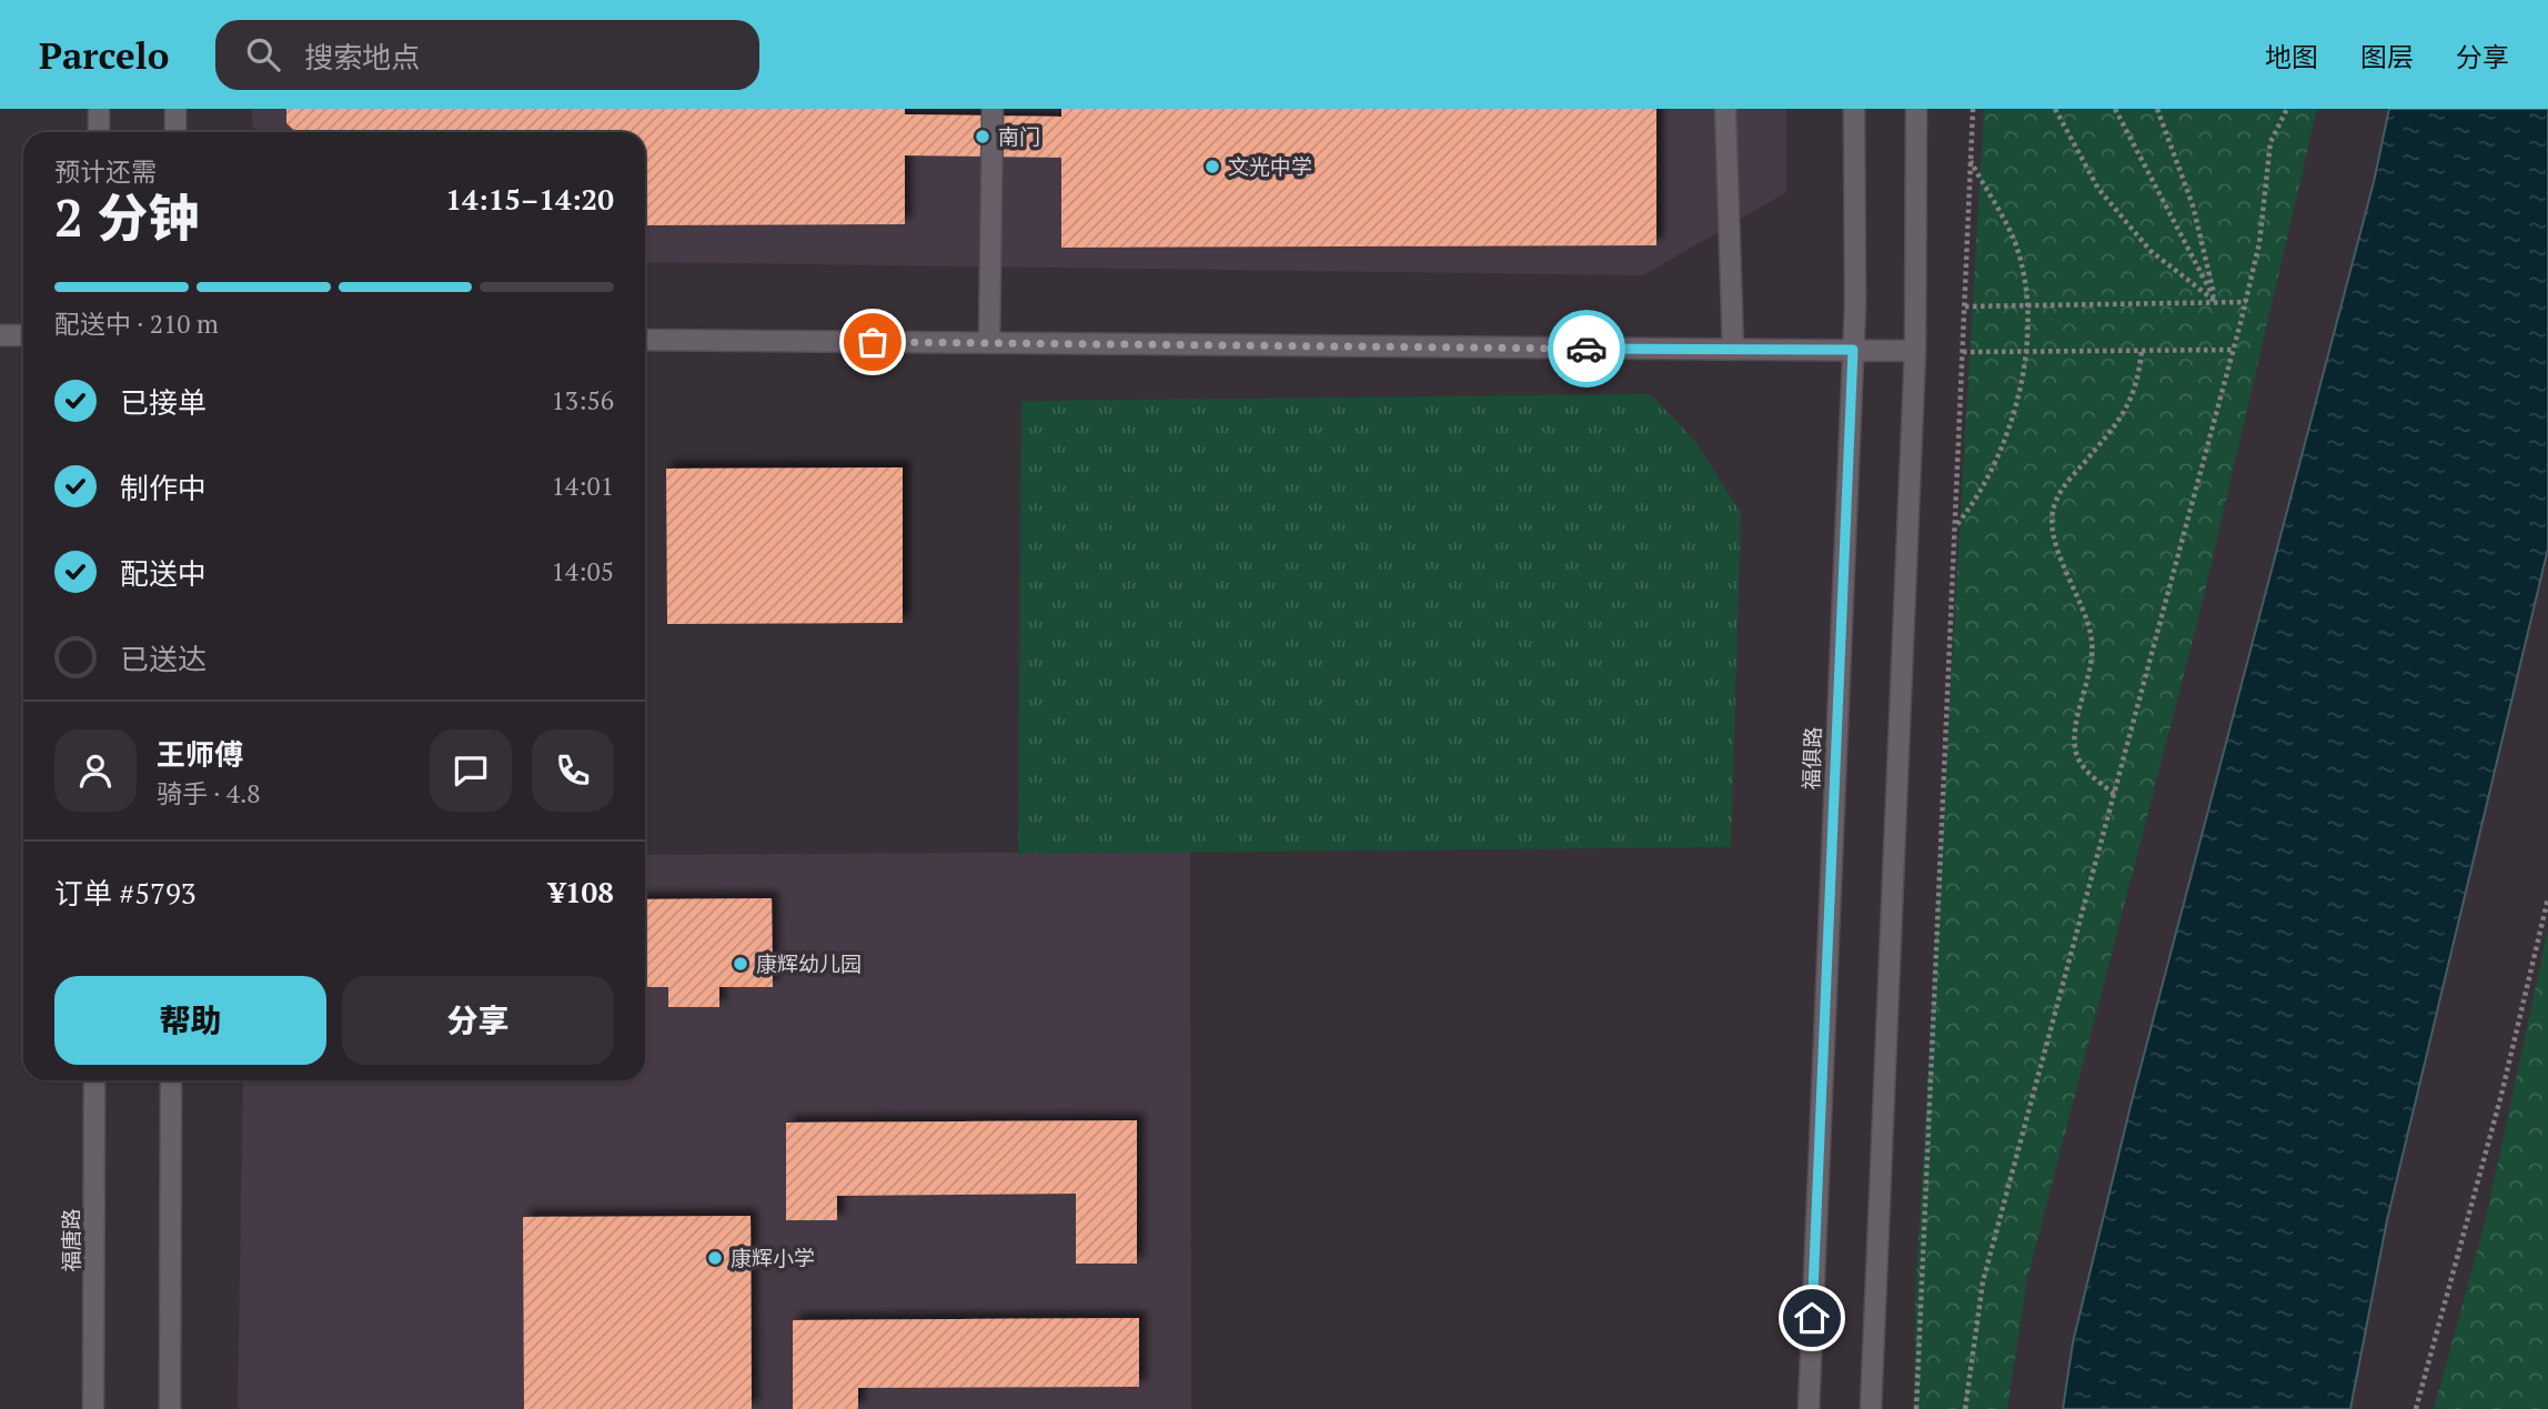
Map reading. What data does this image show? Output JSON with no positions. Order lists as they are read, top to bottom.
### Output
{
  "streets": {
    "main road": ["福俱路", "福唐路"]
  },
  "places": [
    "南门",
    "文光中学",
    "康辉幼儿园",
    "康辉小学"
  ],
  "page": {
    "header": "Parcelo",
    "search": "搜索地点",
    "nav": ["地图", "图层", "分享"],
    "heading": ["2 分钟", "预计还需", "14:15–14:20"],
    "panel": [
      "王师傅",
      "骑手 · 4.8",
      "订单 #5793",
      "¥108"
    ],
    "bar": "配送中 · 210 m",
    "list": [
      ["已接单", "13:56"],
      ["制作中", "14:01"],
      ["配送中", "14:05"],
      "已送达"
    ],
    "buttons": ["帮助", "分享"]
  }
}
